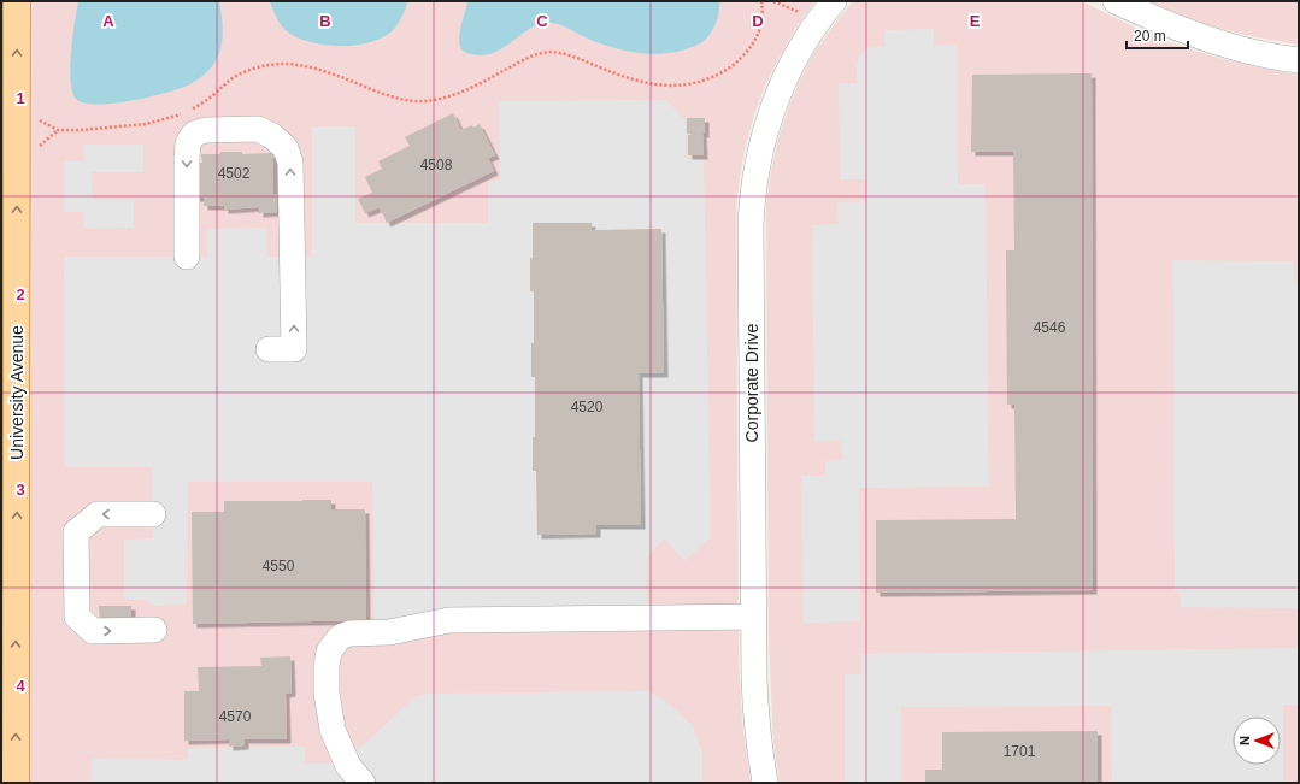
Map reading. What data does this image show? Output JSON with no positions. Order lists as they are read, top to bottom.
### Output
{
  "streets": {
    "main road": ["University Avenue"],
    "street": ["Corporate Drive"]
  },
  "one_way": ["University Avenue"],
  "house_numbers": [
    "4508",
    "4502",
    "4546",
    "4520",
    "4550",
    "4570",
    "1701"
  ],
  "scale_bar": "20 m",
  "north": "left",
  "grid": {
    "columns": [
      "A",
      "B",
      "C",
      "D",
      "E"
    ],
    "rows": [
      "1",
      "2",
      "3",
      "4"
    ]
  }
}
